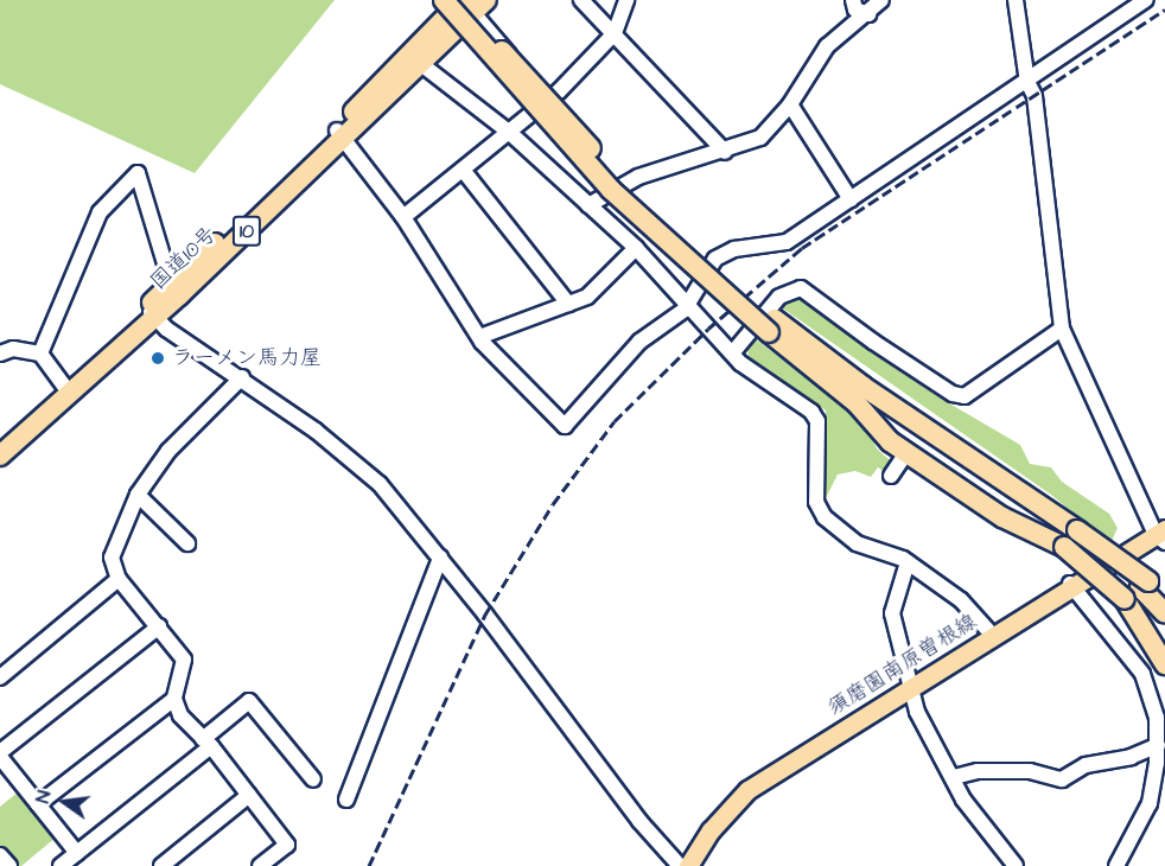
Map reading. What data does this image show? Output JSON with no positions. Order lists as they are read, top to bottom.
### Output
{
  "streets": {
    "highway": ["10", "国道10号"],
    "main road": ["須磨園南原曽根線"]
  },
  "places": ["ラーメン馬力屋"],
  "north": "left"
}
